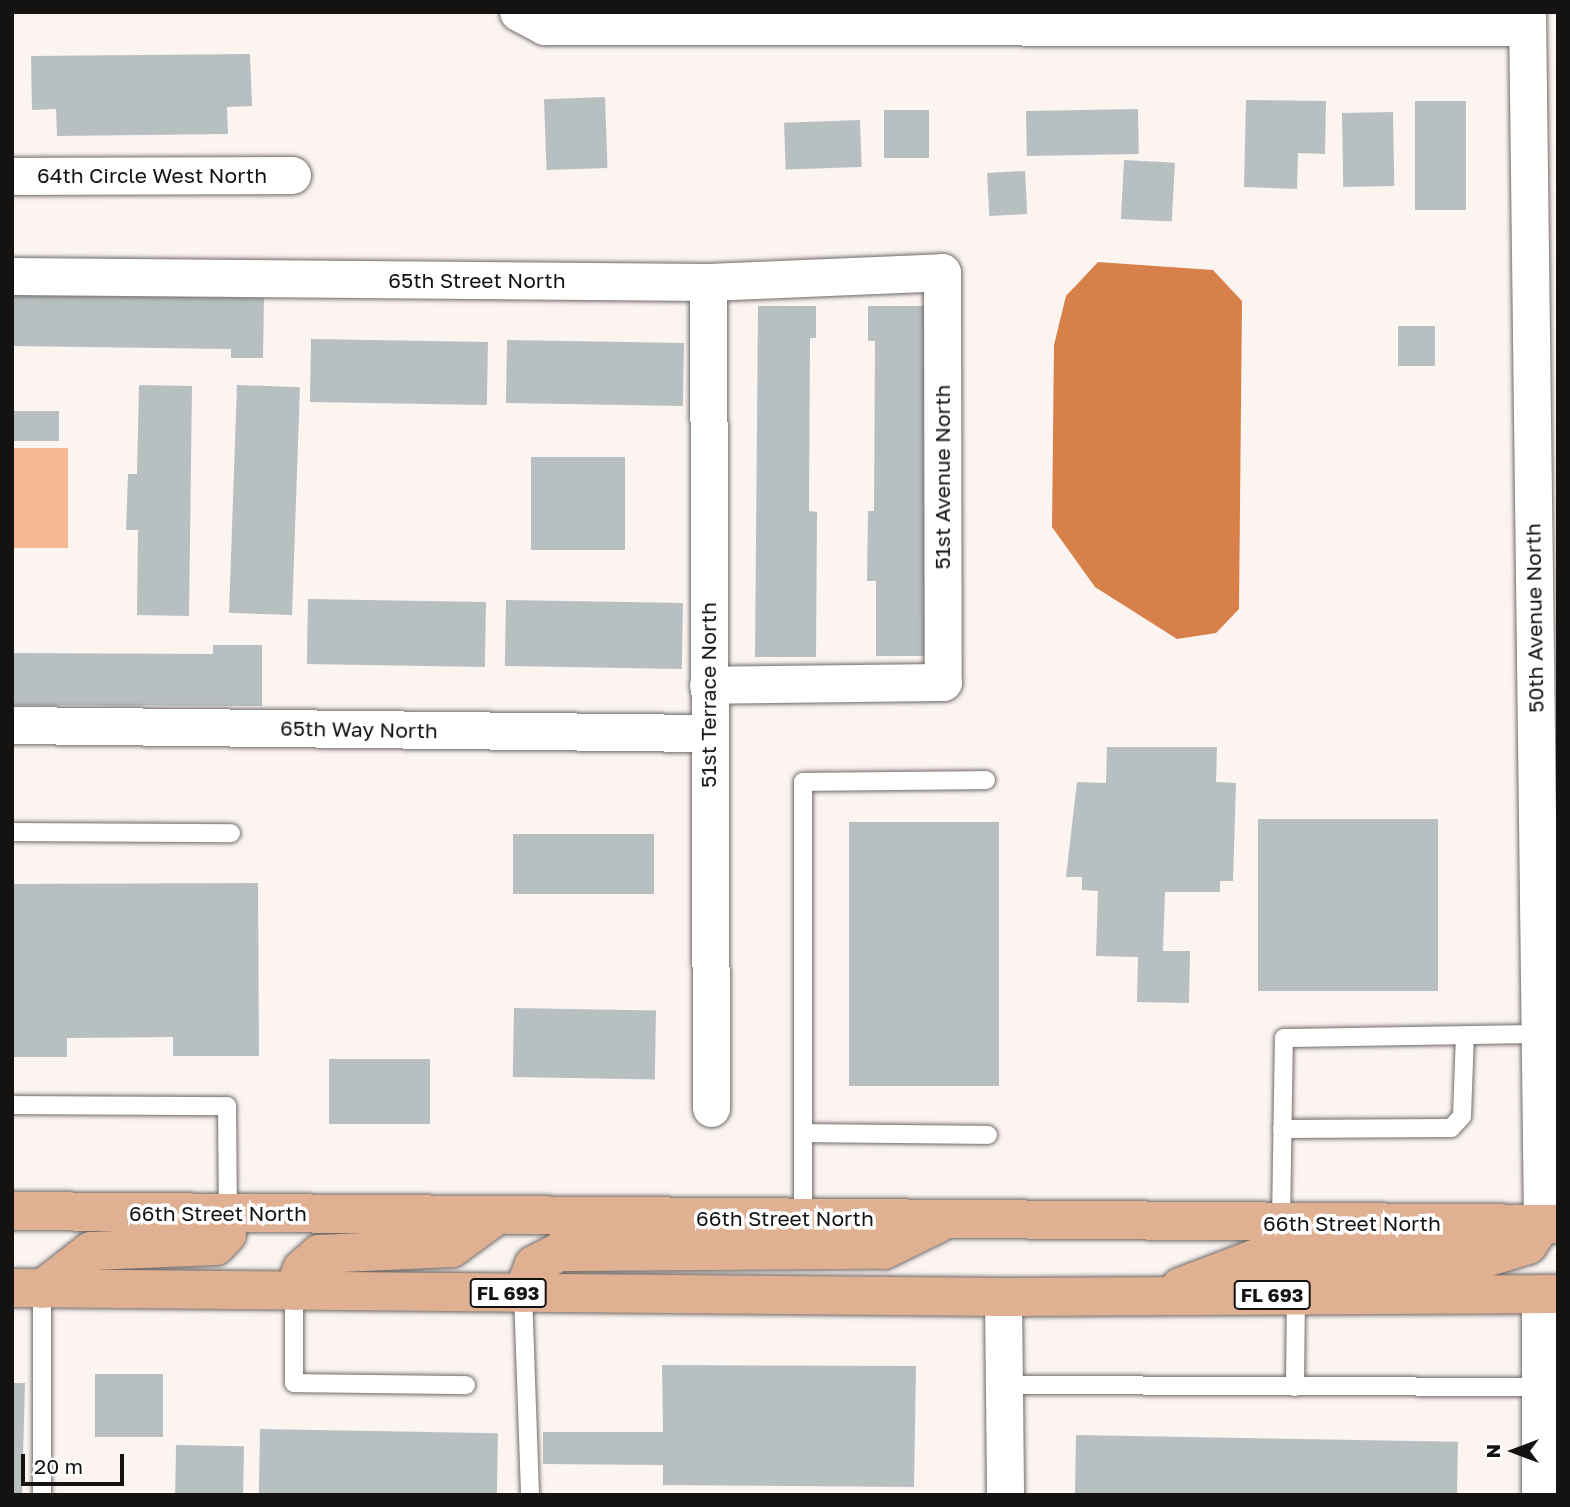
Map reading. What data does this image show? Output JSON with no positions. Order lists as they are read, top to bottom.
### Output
{
  "streets": {
    "main road": ["66th Street North", "FL 693"],
    "street": [
      "64th Circle West North",
      "65th Street North",
      "51st Avenue North",
      "50th Avenue North",
      "51st Terrace North",
      "65th Way North"
    ]
  },
  "crossings": [
    ["65th Street North", "51st Avenue North"],
    ["65th Street North", "51st Terrace North"],
    ["51st Avenue North", "51st Terrace North"],
    ["50th Avenue North", "66th Street North"],
    ["51st Terrace North", "65th Way North"]
  ],
  "scale_bar": "20 m",
  "north": "left"
}
